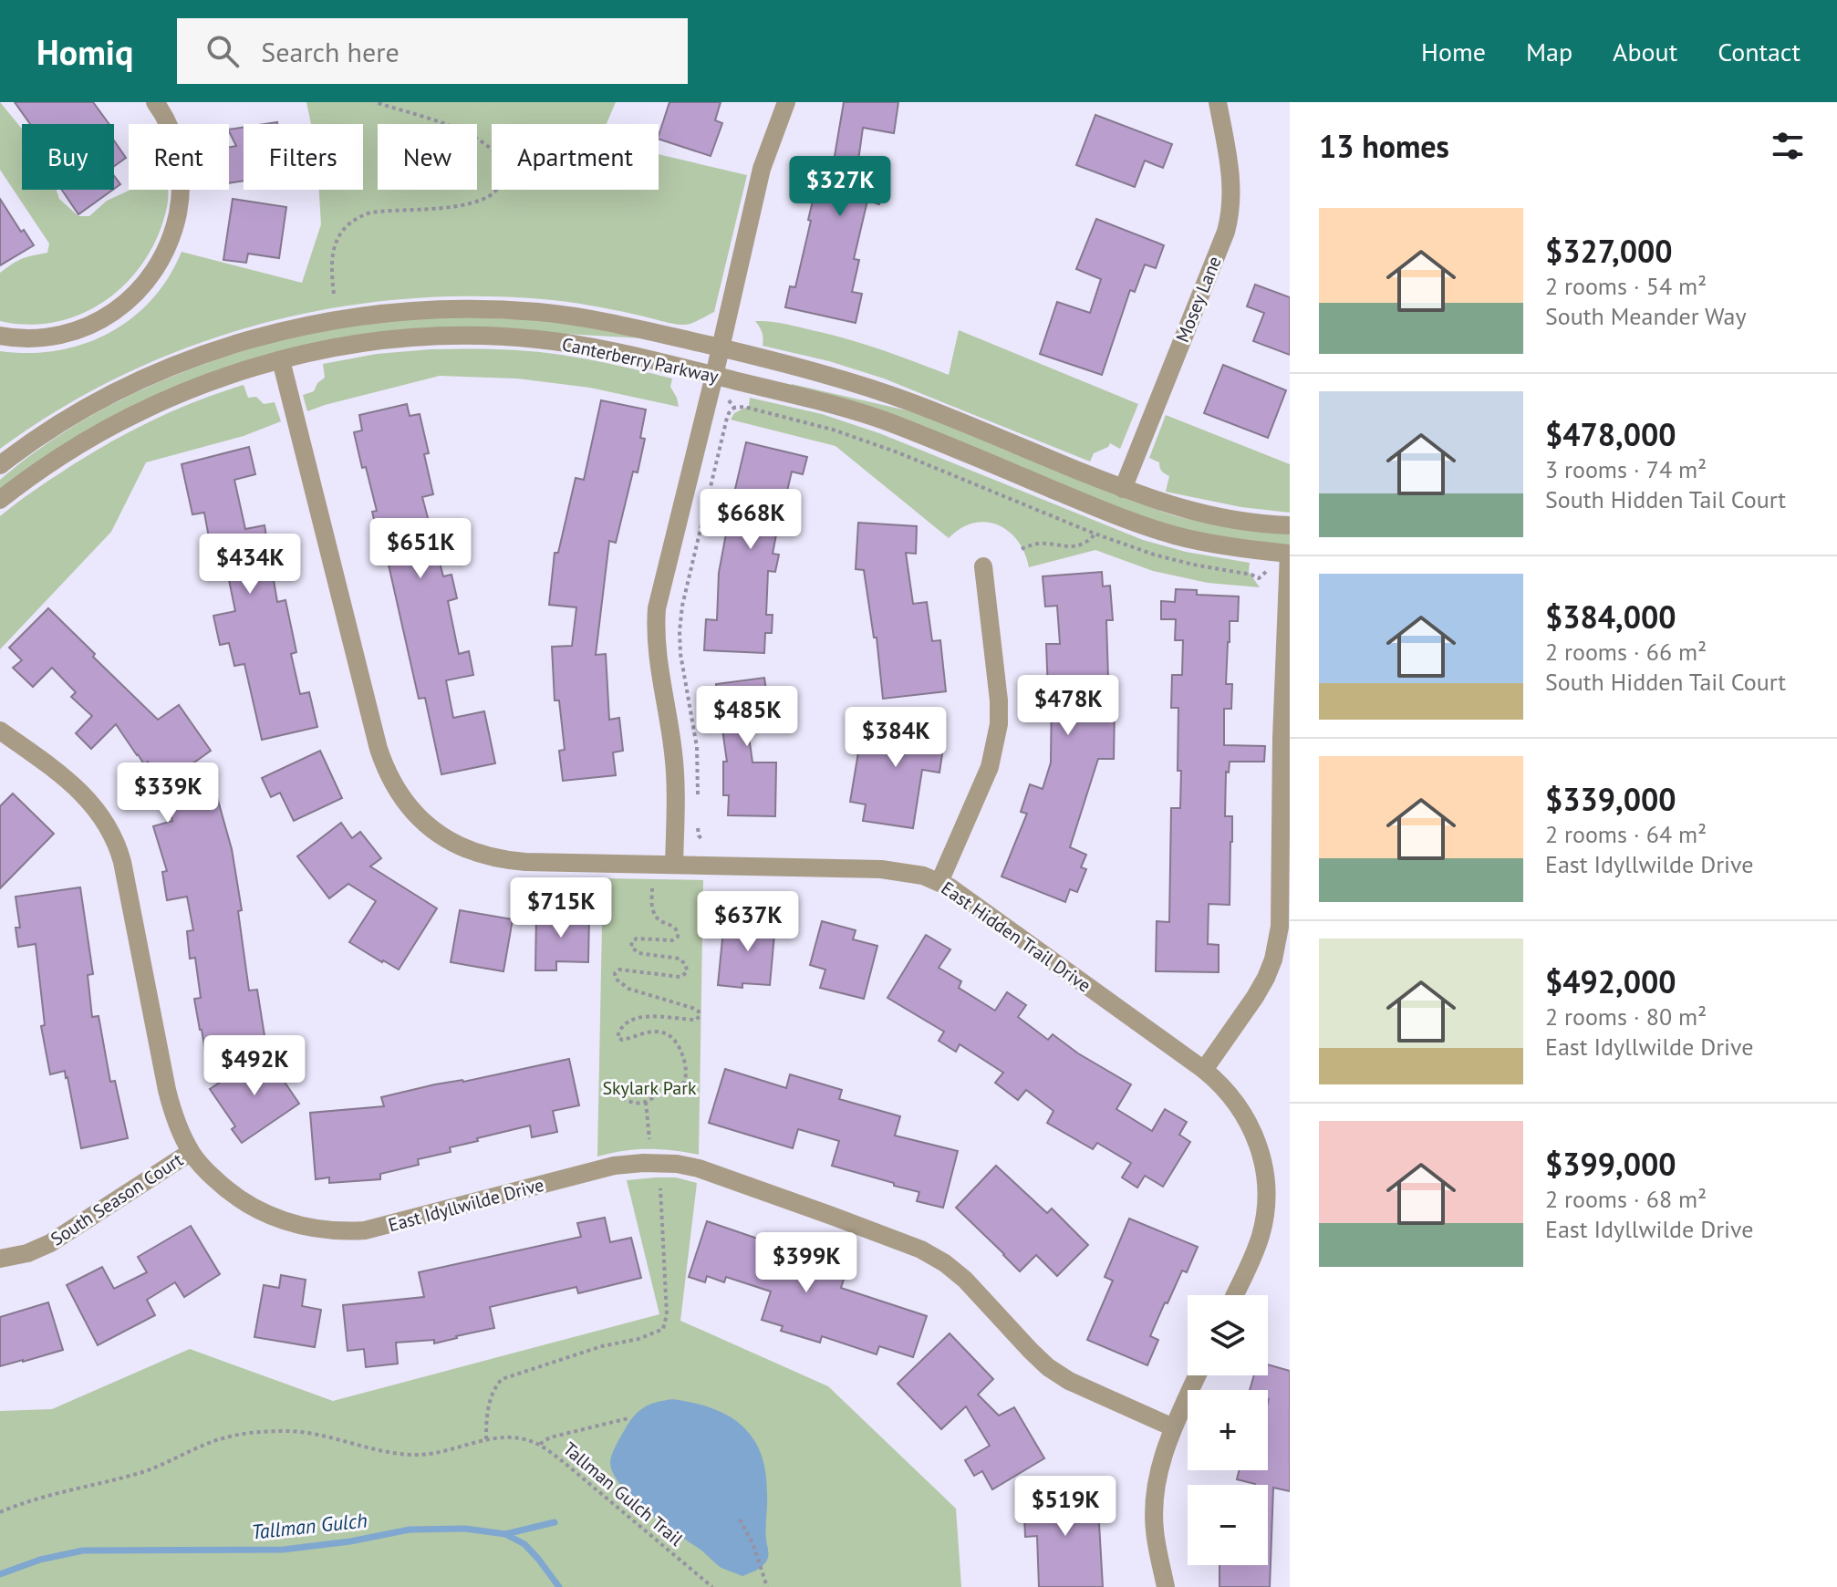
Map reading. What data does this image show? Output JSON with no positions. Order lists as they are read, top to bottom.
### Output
{
  "streets": {
    "street": [
      "Mosey Lane",
      "Canterberry Parkway",
      "East Hidden Trail Drive",
      "South Season Court",
      "East Idyllwilde Drive"
    ],
    "path": ["Tallman Gulch Trail"]
  },
  "crossings": [
    ["Mosey Lane", "Canterberry Parkway"],
    ["Canterberry Parkway", "East Hidden Trail Drive"],
    ["South Season Court", "East Idyllwilde Drive"]
  ],
  "water": ["Tallman Gulch"],
  "parks": ["Skylark Park"],
  "page": {
    "header": "Homiq",
    "search": "Search here",
    "nav": [
      "Home",
      "Map",
      "About",
      "Contact"
    ],
    "heading": "13 homes",
    "chip": [
      "Buy",
      "Rent",
      "Filters",
      "New",
      "Apartment"
    ],
    "price": [
      "$327K",
      "$668K",
      "$651K",
      "$434K",
      "$478K",
      "$485K",
      "$384K",
      "$339K",
      "$715K",
      "$637K",
      "$492K",
      "$399K",
      "$519K"
    ],
    "list": [
      {
        "name": "$327,000",
        "note": "2 rooms · 54 m² · South Meander Way"
      },
      {
        "name": "$478,000",
        "note": "3 rooms · 74 m² · South Hidden Tail Court"
      },
      {
        "name": "$384,000",
        "note": "2 rooms · 66 m² · South Hidden Tail Court"
      },
      {
        "name": "$339,000",
        "note": "2 rooms · 64 m² · East Idyllwilde Drive"
      },
      {
        "name": "$492,000",
        "note": "2 rooms · 80 m² · East Idyllwilde Drive"
      },
      {
        "name": "$399,000",
        "note": "2 rooms · 68 m² · East Idyllwilde Drive"
      }
    ],
    "map_buttons": ["+", "−"]
  }
}
